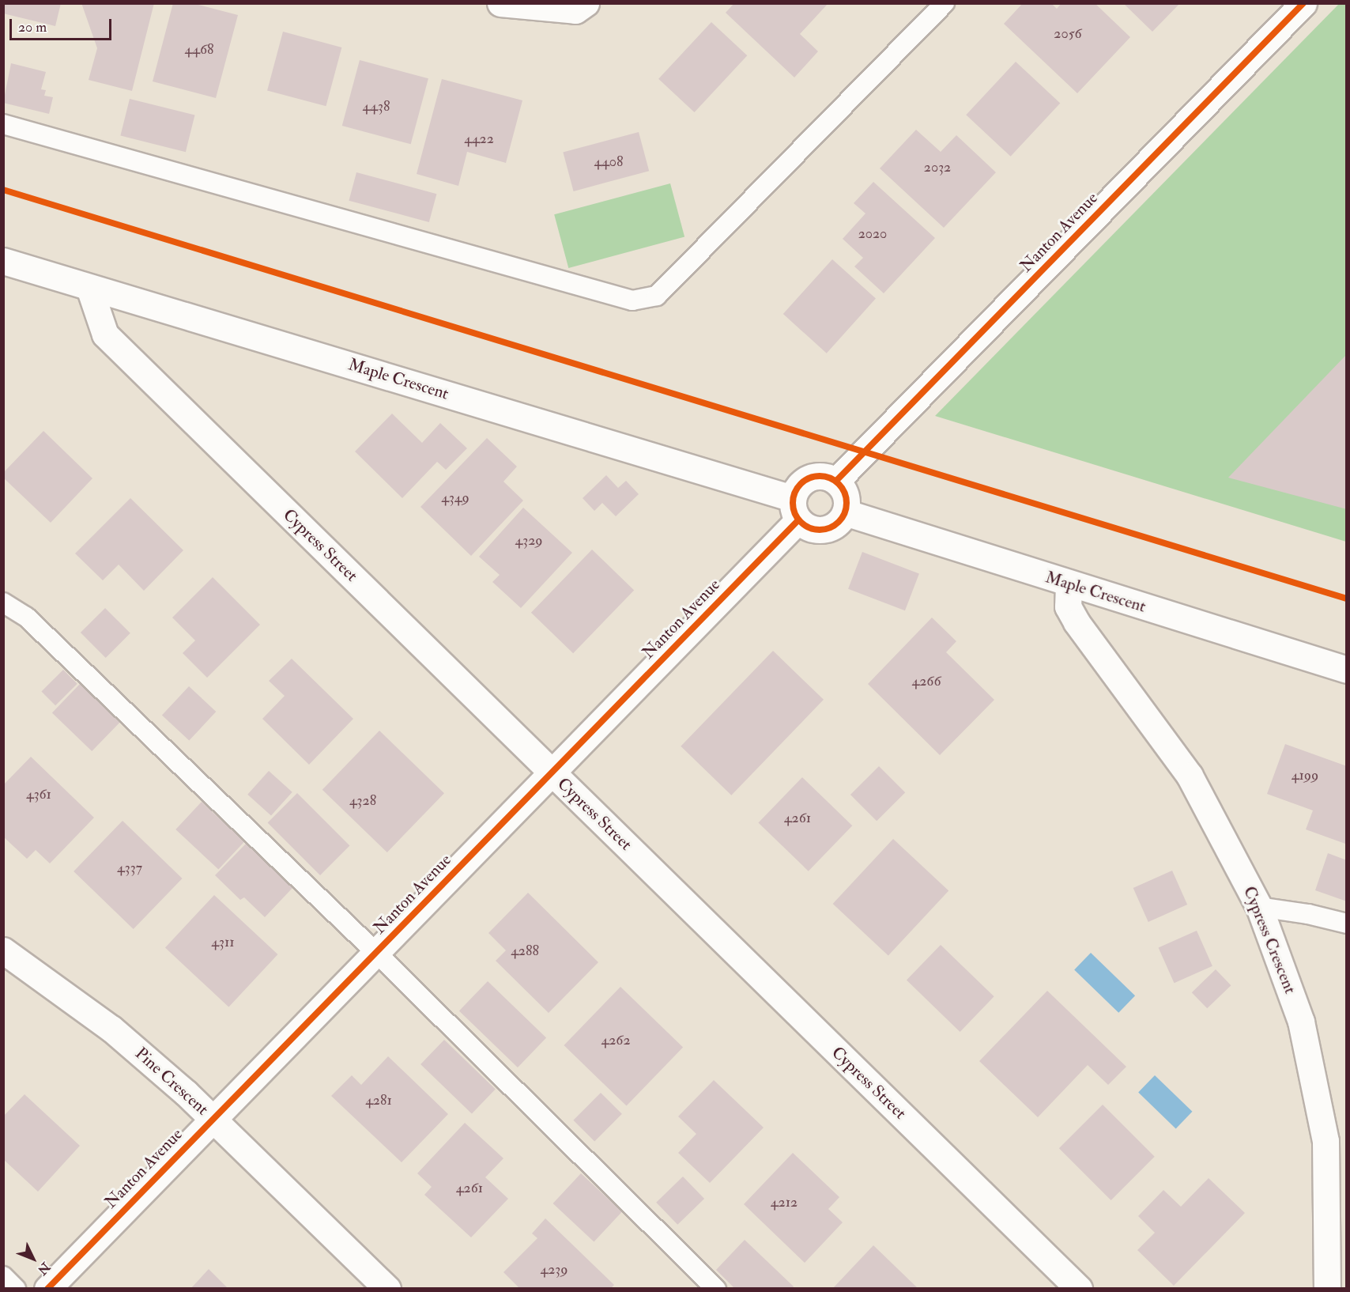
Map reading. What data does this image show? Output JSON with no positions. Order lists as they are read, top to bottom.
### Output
{
  "streets": {
    "street": [
      "Nanton Avenue",
      "Maple Crescent",
      "Cypress Street",
      "Cypress Crescent",
      "Pine Crescent"
    ]
  },
  "crossings": [
    ["Nanton Avenue", "Maple Crescent"],
    ["Nanton Avenue", "Cypress Street"],
    ["Nanton Avenue", "Pine Crescent"],
    ["Maple Crescent", "Cypress Street"],
    ["Maple Crescent", "Cypress Crescent"]
  ],
  "house_numbers": [
    "2056",
    "4468",
    "4438",
    "4422",
    "4408",
    "2032",
    "2020",
    "4349",
    "4329",
    "4266",
    "4199",
    "4361",
    "4328",
    "4261",
    "4337",
    "4311",
    "4288",
    "4262",
    "4281",
    "4261",
    "4212",
    "4239"
  ],
  "scale_bar": "20 m",
  "north": "bottom right"
}
